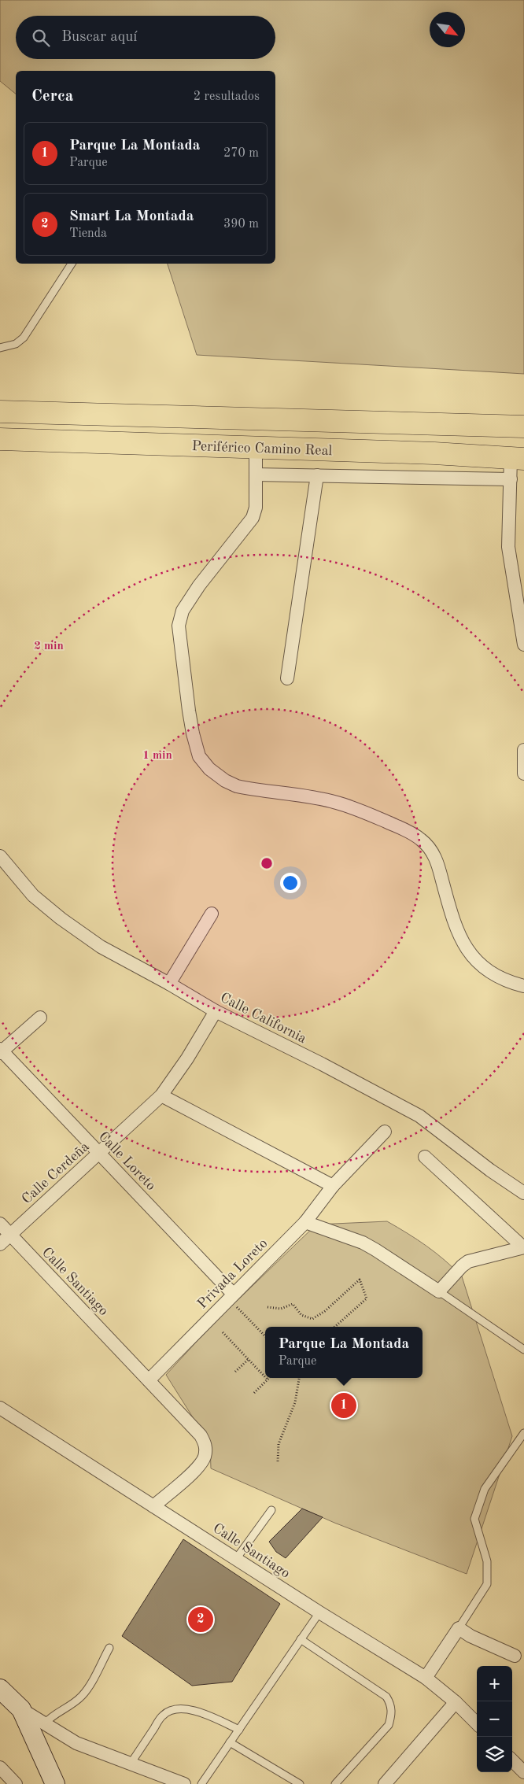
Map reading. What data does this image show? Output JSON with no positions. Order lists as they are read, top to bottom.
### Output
{
  "streets": {
    "highway": ["Periférico Camino Real"],
    "street": [
      "Calle California",
      "Calle Loreto",
      "Calle Cerdeña",
      "Privada Loreto",
      "Calle Santiago"
    ]
  },
  "crossings": [
    ["Calle California", "Calle Cerdeña"],
    ["Calle Loreto", "Calle Cerdeña"],
    ["Calle Loreto", "Privada Loreto"],
    ["Calle Cerdeña", "Calle Santiago"],
    ["Privada Loreto", "Calle Santiago"]
  ],
  "north": "bottom right",
  "page": {
    "search": "Buscar aquí",
    "heading": ["Cerca", "2 resultados"],
    "list": [
      {
        "mark": "1",
        "name": "Parque La Montada",
        "note": "Parque",
        "value": "270 m"
      },
      {
        "mark": "2",
        "name": "Smart La Montada",
        "note": "Tienda",
        "value": "390 m"
      }
    ],
    "popup": ["Parque La Montada", "Parque"],
    "pins": ["1", "2"],
    "map_buttons": ["+", "−"]
  },
  "rings": ["2 min", "1 min"]
}
